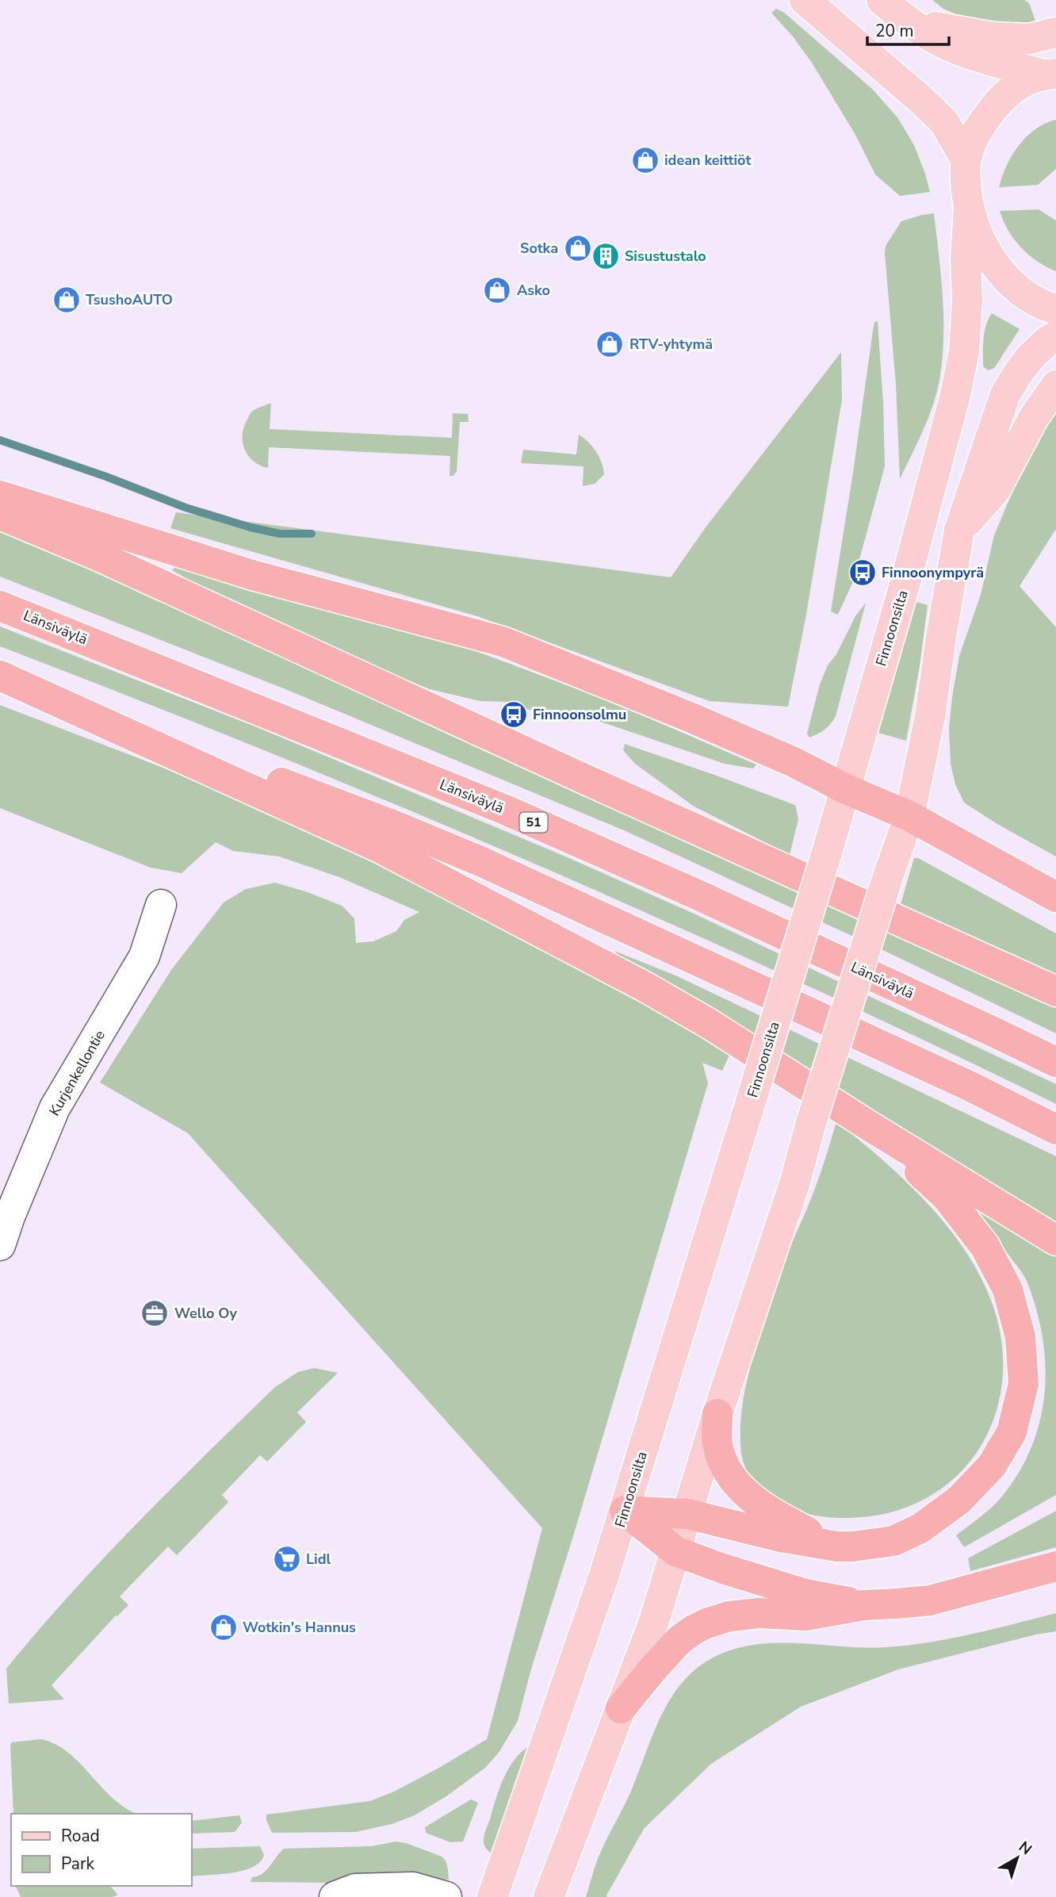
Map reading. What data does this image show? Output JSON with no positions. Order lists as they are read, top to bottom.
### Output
{
  "streets": {
    "highway": ["Länsiväylä", "51"],
    "main road": ["Finnoonsilta"],
    "street": ["Kurjenkellontie"]
  },
  "places": {
    "shop": [
      "idean keittiöt",
      "Sotka",
      "Asko",
      "TsushoAUTO",
      "RTV-yhtymä",
      "Wotkin's Hannus"
    ],
    "building": ["Sisustustalo"],
    "bus stop": ["Finnoonympyrä", "Finnoonsolmu"],
    "office": ["Wello Oy"],
    "supermarket": ["Lidl"]
  },
  "legend": ["Road", "Park"],
  "scale_bar": "20 m",
  "north": "top right"
}
